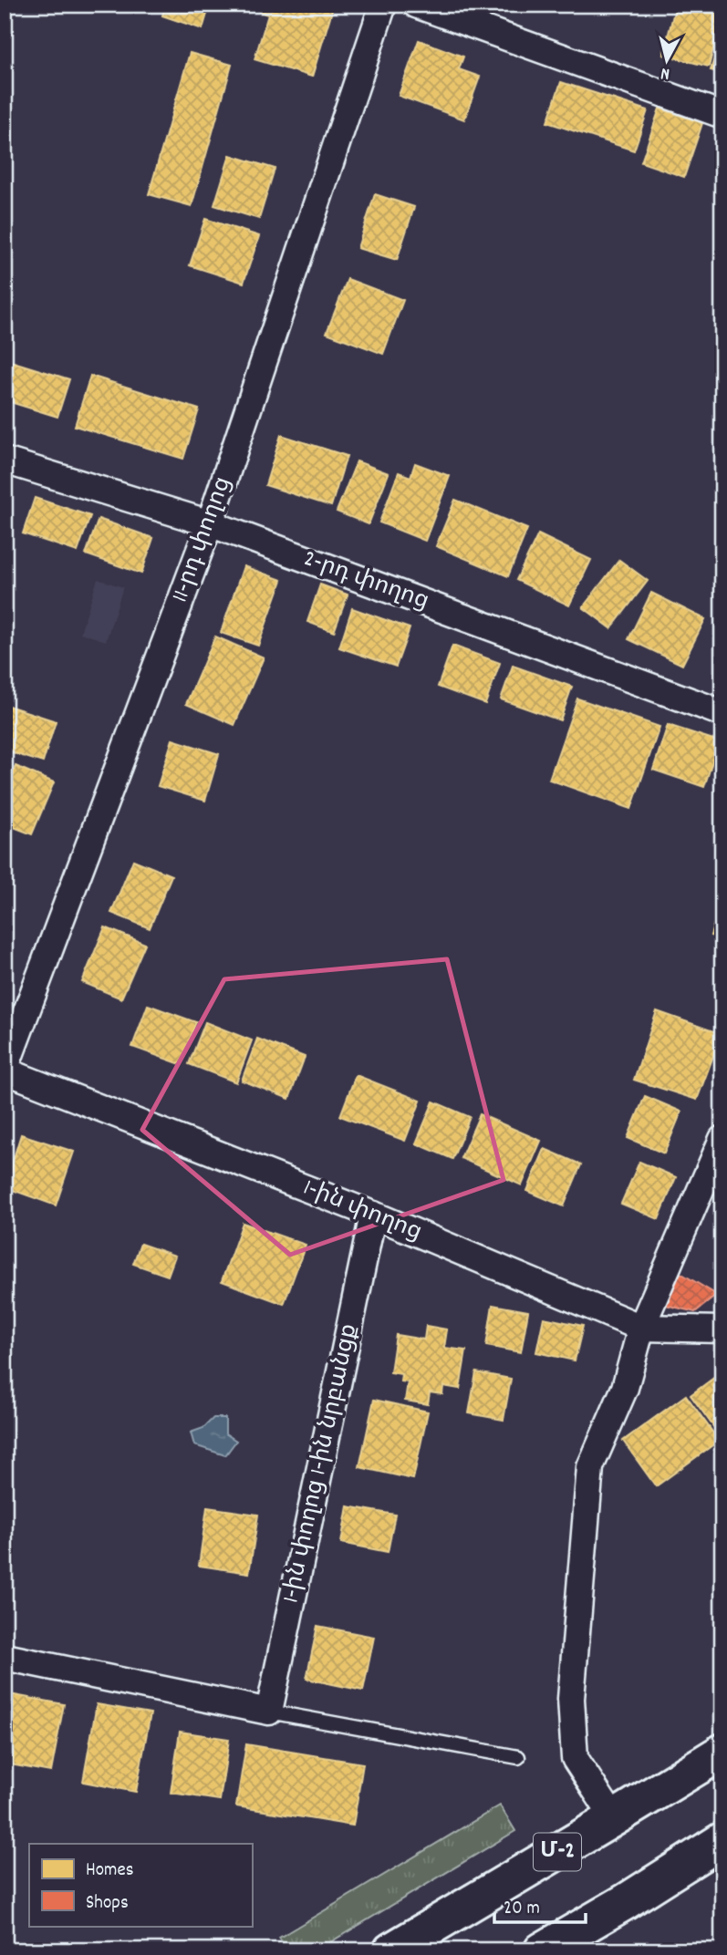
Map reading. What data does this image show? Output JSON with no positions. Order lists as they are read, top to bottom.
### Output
{
  "streets": {
    "highway": ["Մ-2"],
    "street": [
      "11-րդ փողոց",
      "2-րդ փողոց",
      "1-ին փողոց",
      "1-ին փողոց 1-ին նրբանցք"
    ]
  },
  "crossings": [
    ["11-րդ փողոց", "2-րդ փողոց"],
    ["11-րդ փողոց", "1-ին փողոց"],
    ["1-ին փողոց", "1-ին փողոց 1-ին նրբանցք"]
  ],
  "legend": ["Homes", "Shops"],
  "scale_bar": "20 m",
  "north": "bottom"
}
